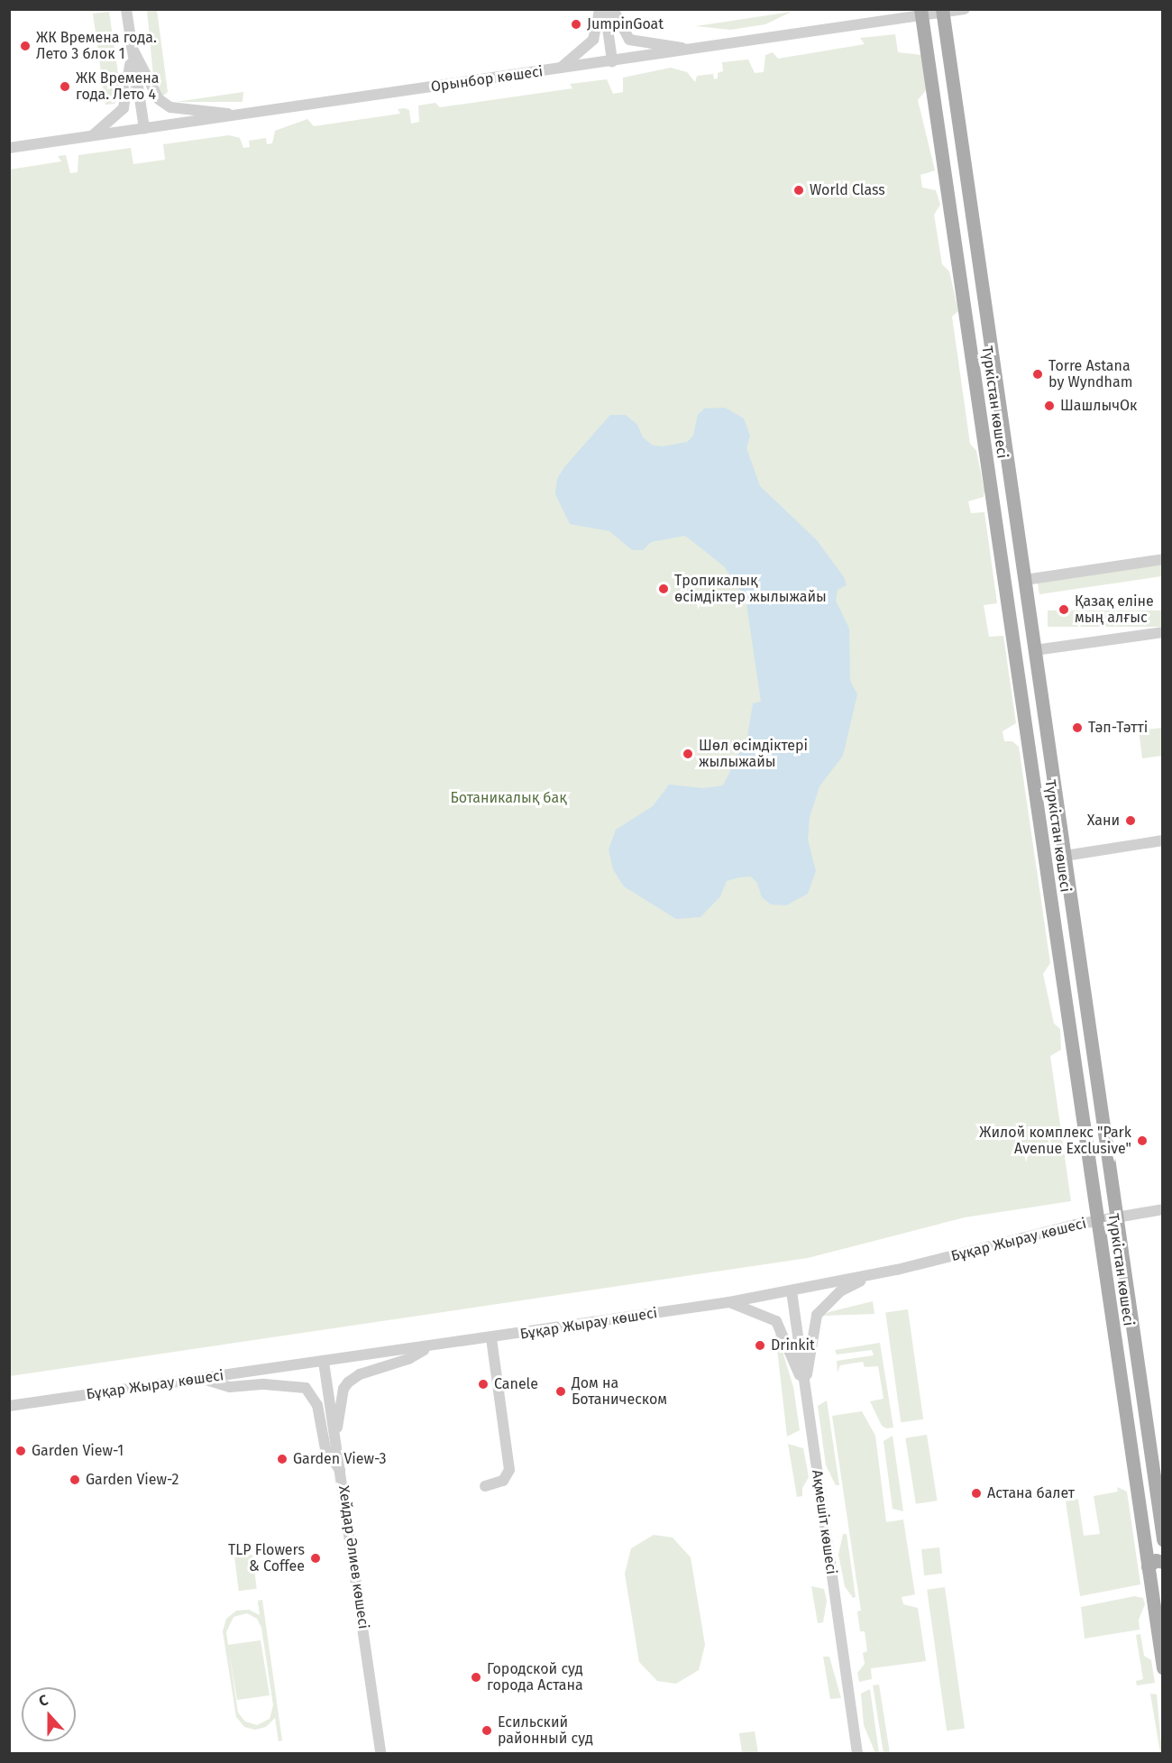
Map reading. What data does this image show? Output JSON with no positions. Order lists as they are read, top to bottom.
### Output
{
  "streets": {
    "main road": ["Түркістан көшесі"],
    "street": [
      "Орынбор көшесі",
      "Бұқар Жырау көшесі",
      "Ақмешіт көшесі",
      "Хейдар Әлиев көшесі"
    ]
  },
  "crossings": [
    ["Орынбор көшесі", "Түркістан көшесі"],
    ["Түркістан көшесі", "Бұқар Жырау көшесі"],
    ["Бұқар Жырау көшесі", "Ақмешіт көшесі"],
    ["Бұқар Жырау көшесі", "Хейдар Әлиев көшесі"]
  ],
  "parks": ["Ботаникалық бақ"],
  "places": [
    "JumpinGoat",
    "ЖК Времена года. Лето 3 блок 1",
    "ЖК Времена года. Лето 4",
    "World Class",
    "Torre Astana by Wyndham",
    "ШашлычОк",
    "Тропикалық өсімдіктер жылыжайы",
    "Қазақ еліне мың алғыс",
    "Тәп-Тәтті",
    "Шөл өсімдіктері жылыжайы",
    "Хани",
    "Жилой комплекс \"Park Avenue Exclusive\"",
    "Drinkit",
    "Canele",
    "Дом на Ботаническом",
    "Garden View-1",
    "Garden View-3",
    "Garden View-2",
    "Астана балет",
    "TLP Flowers & Coffee",
    "Городской суд города Астана",
    "Есильский районный суд"
  ],
  "north": "top"
}
